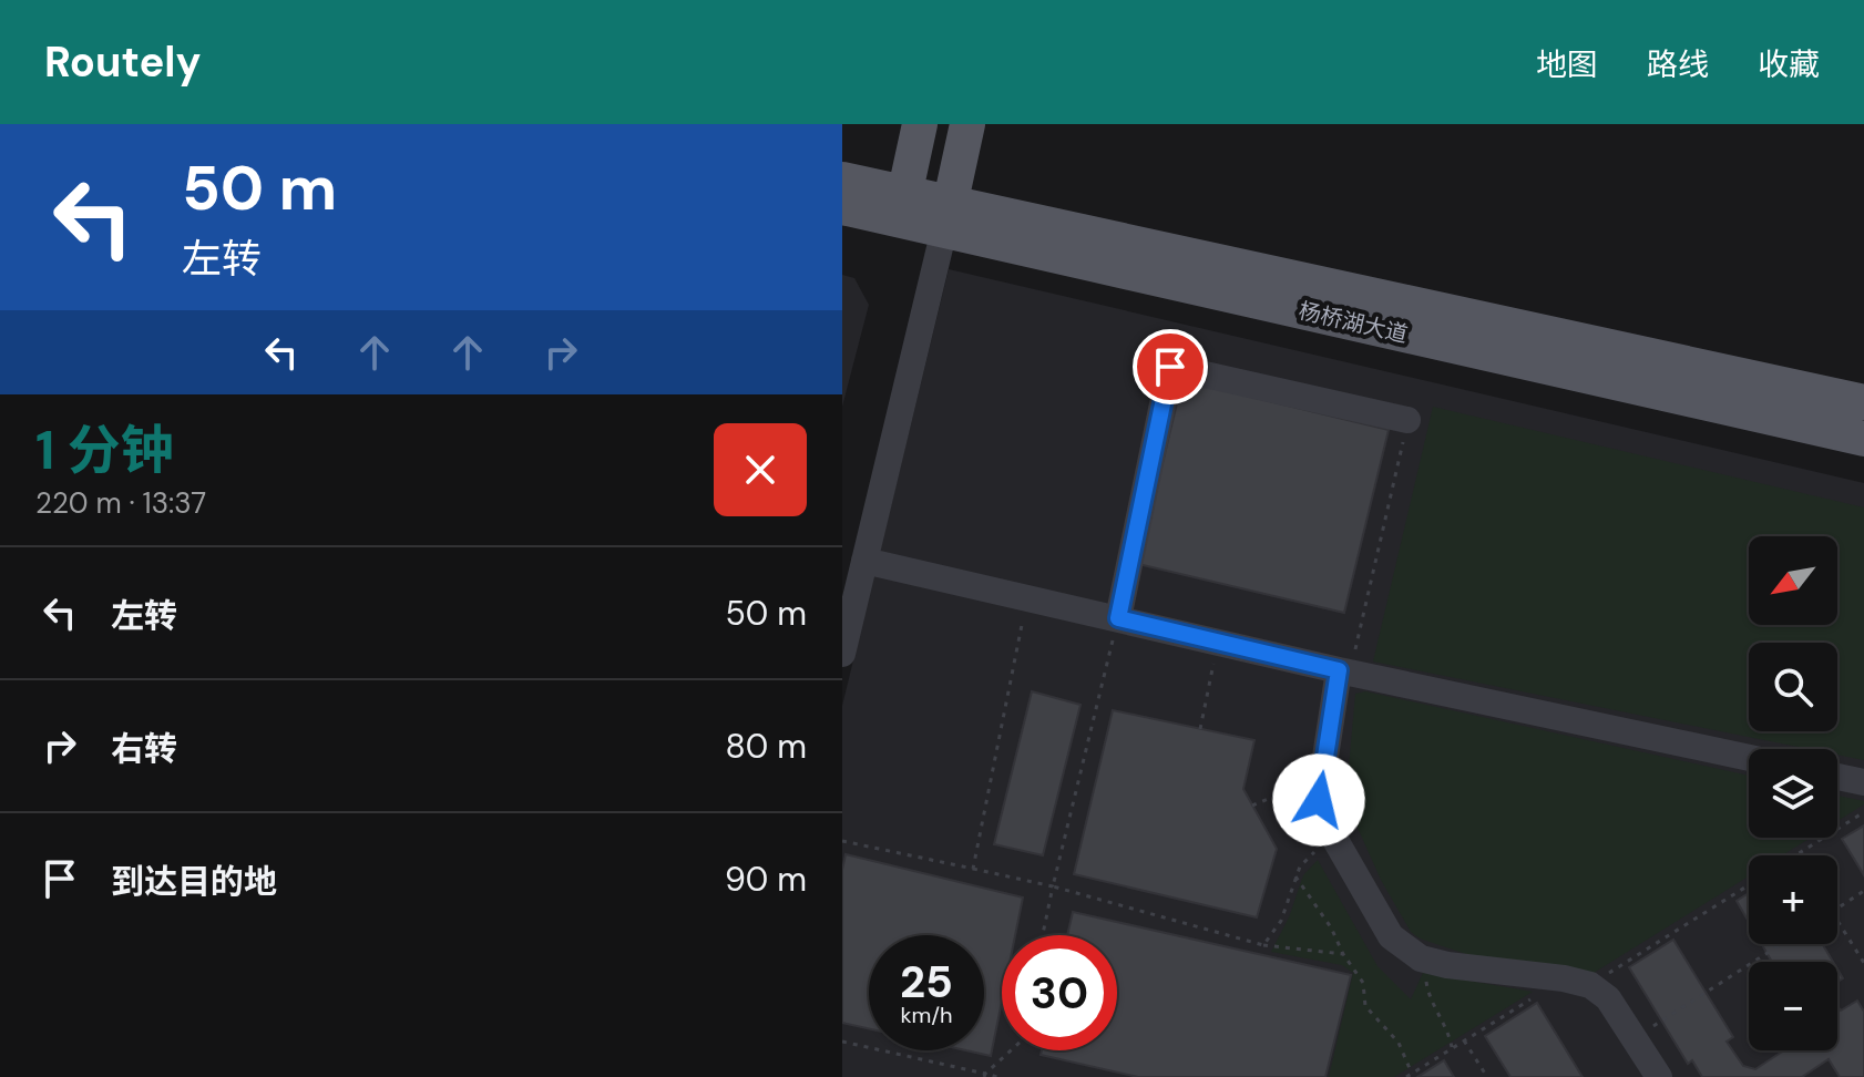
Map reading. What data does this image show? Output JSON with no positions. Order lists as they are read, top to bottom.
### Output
{
  "streets": {
    "main road": ["杨桥湖大道"]
  },
  "north": "bottom left",
  "page": {
    "header": "Routely",
    "nav": ["地图", "路线", "收藏"],
    "turn": ["50 m", "左转"],
    "heading": ["1 分钟", "220 m · 13:37"],
    "map_buttons": ["+", "−"],
    "list": [
      {
        "name": "左转",
        "value": "50 m"
      },
      {
        "name": "右转",
        "value": "80 m"
      },
      {
        "name": "到达目的地",
        "value": "90 m"
      }
    ],
    "speed": "25 km/h",
    "limit": "30"
  }
}
